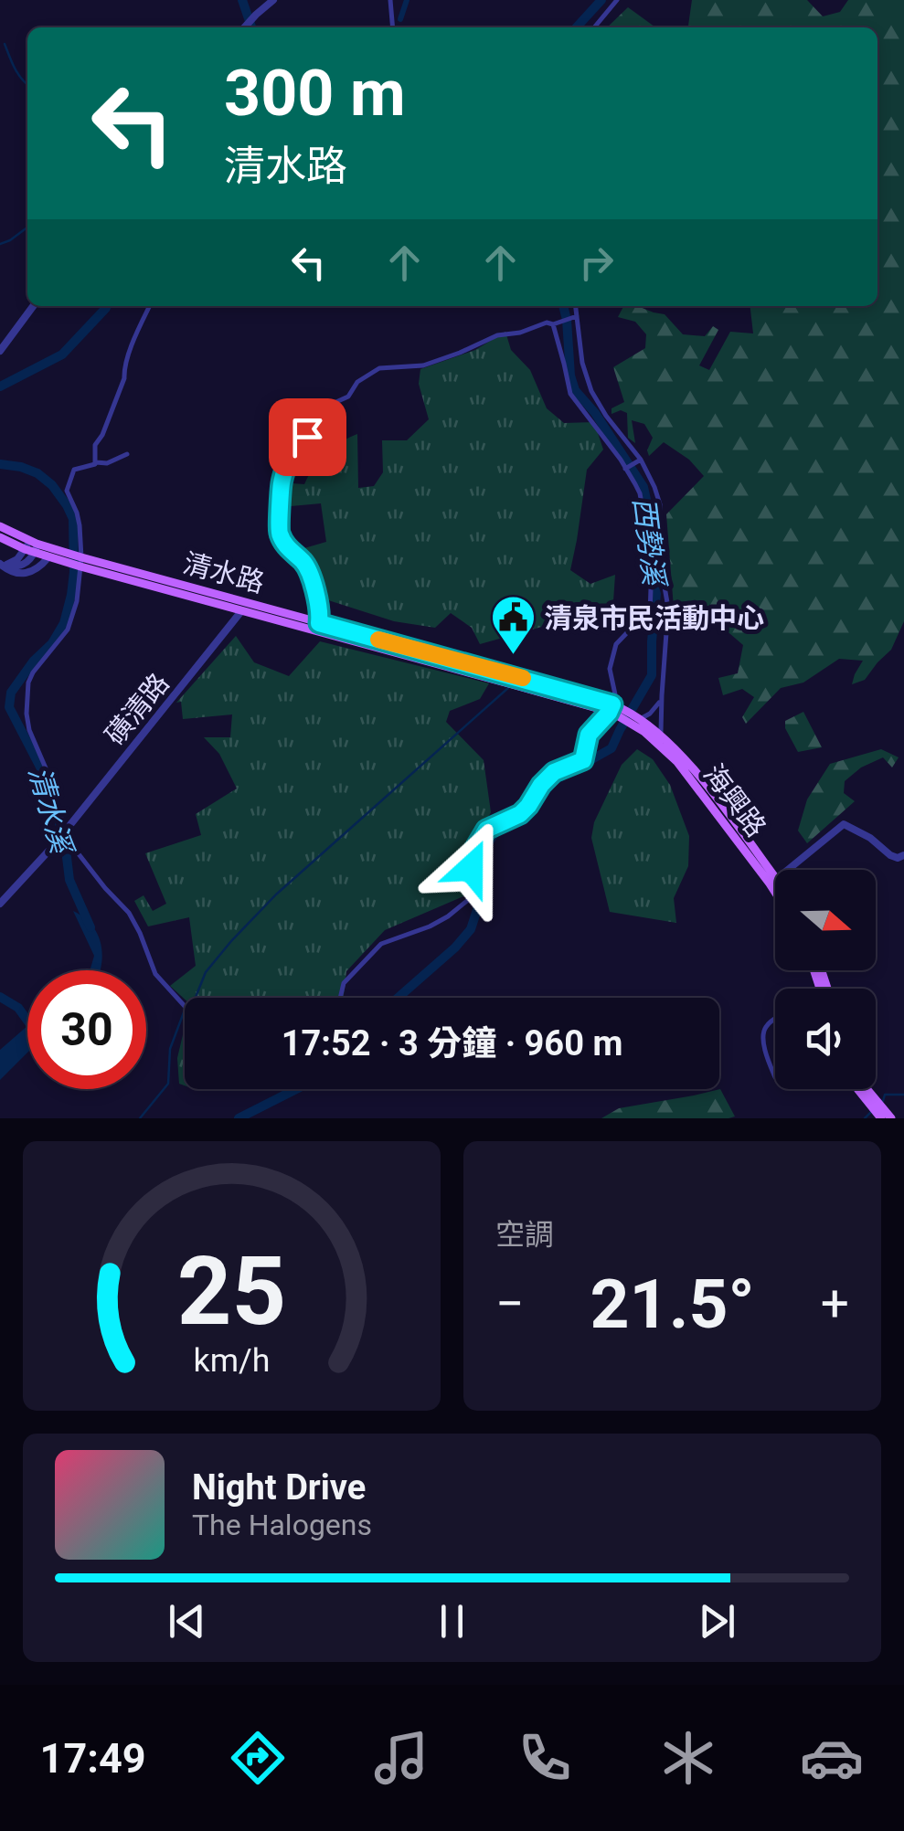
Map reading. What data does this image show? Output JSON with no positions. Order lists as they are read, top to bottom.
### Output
{
  "streets": {
    "main road": ["清水路", "海興路"],
    "street": ["磺清路"]
  },
  "crossings": [
    ["清水路", "磺清路"],
    ["清水路", "海興路"]
  ],
  "water": ["西勢溪", "清水溪"],
  "places": {
    "public building": ["清泉市民活動中心"]
  },
  "north": "right",
  "page": {
    "turn": ["300 m", "清水路"],
    "limit": "30",
    "trip": "17:52 · 3 分鐘 · 960 m",
    "tile": "空調",
    "heat": ["−", "21.5°", "+"],
    "song": ["Night Drive", "The Halogens"],
    "tabs": "17:49",
    "gauge": ["25", "km/h"]
  }
}
